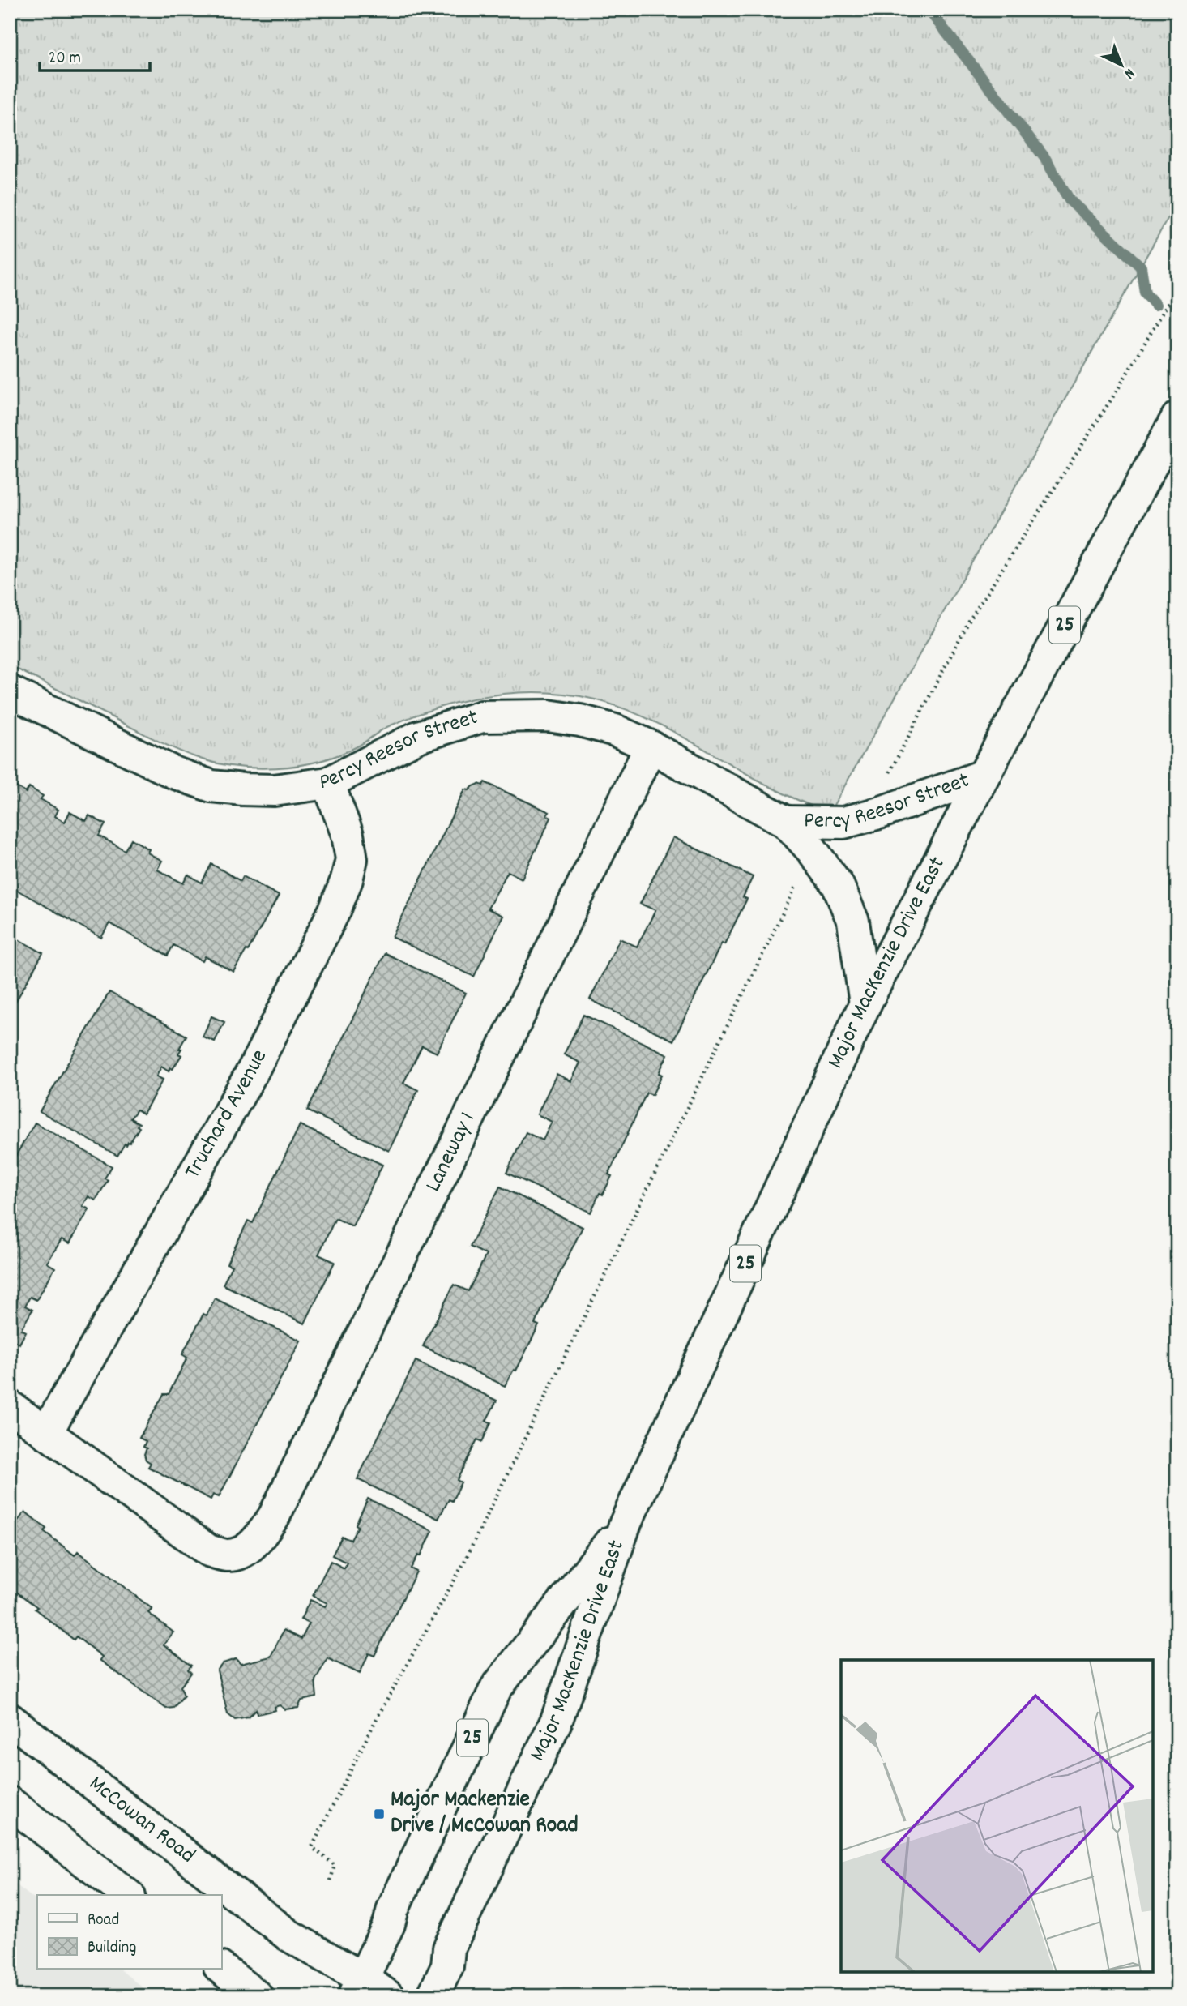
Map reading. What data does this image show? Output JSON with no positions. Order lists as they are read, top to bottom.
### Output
{
  "streets": {
    "street": [
      "25",
      "Percy Reesor Street",
      "Major MacKenzie Drive East",
      "Truchard Avenue",
      "Laneway 1",
      "McCowan Road"
    ]
  },
  "crossings": [
    ["Percy Reesor Street", "Major MacKenzie Drive East"],
    ["Percy Reesor Street", "Truchard Avenue"],
    ["Percy Reesor Street", "Laneway 1"],
    ["Major MacKenzie Drive East", "McCowan Road"],
    ["Truchard Avenue", "Laneway 1"]
  ],
  "places": {
    "transit": ["Major Mackenzie Drive / McCowan Road"]
  },
  "legend": ["Road", "Building"],
  "scale_bar": "20 m",
  "north": "bottom right"
}
